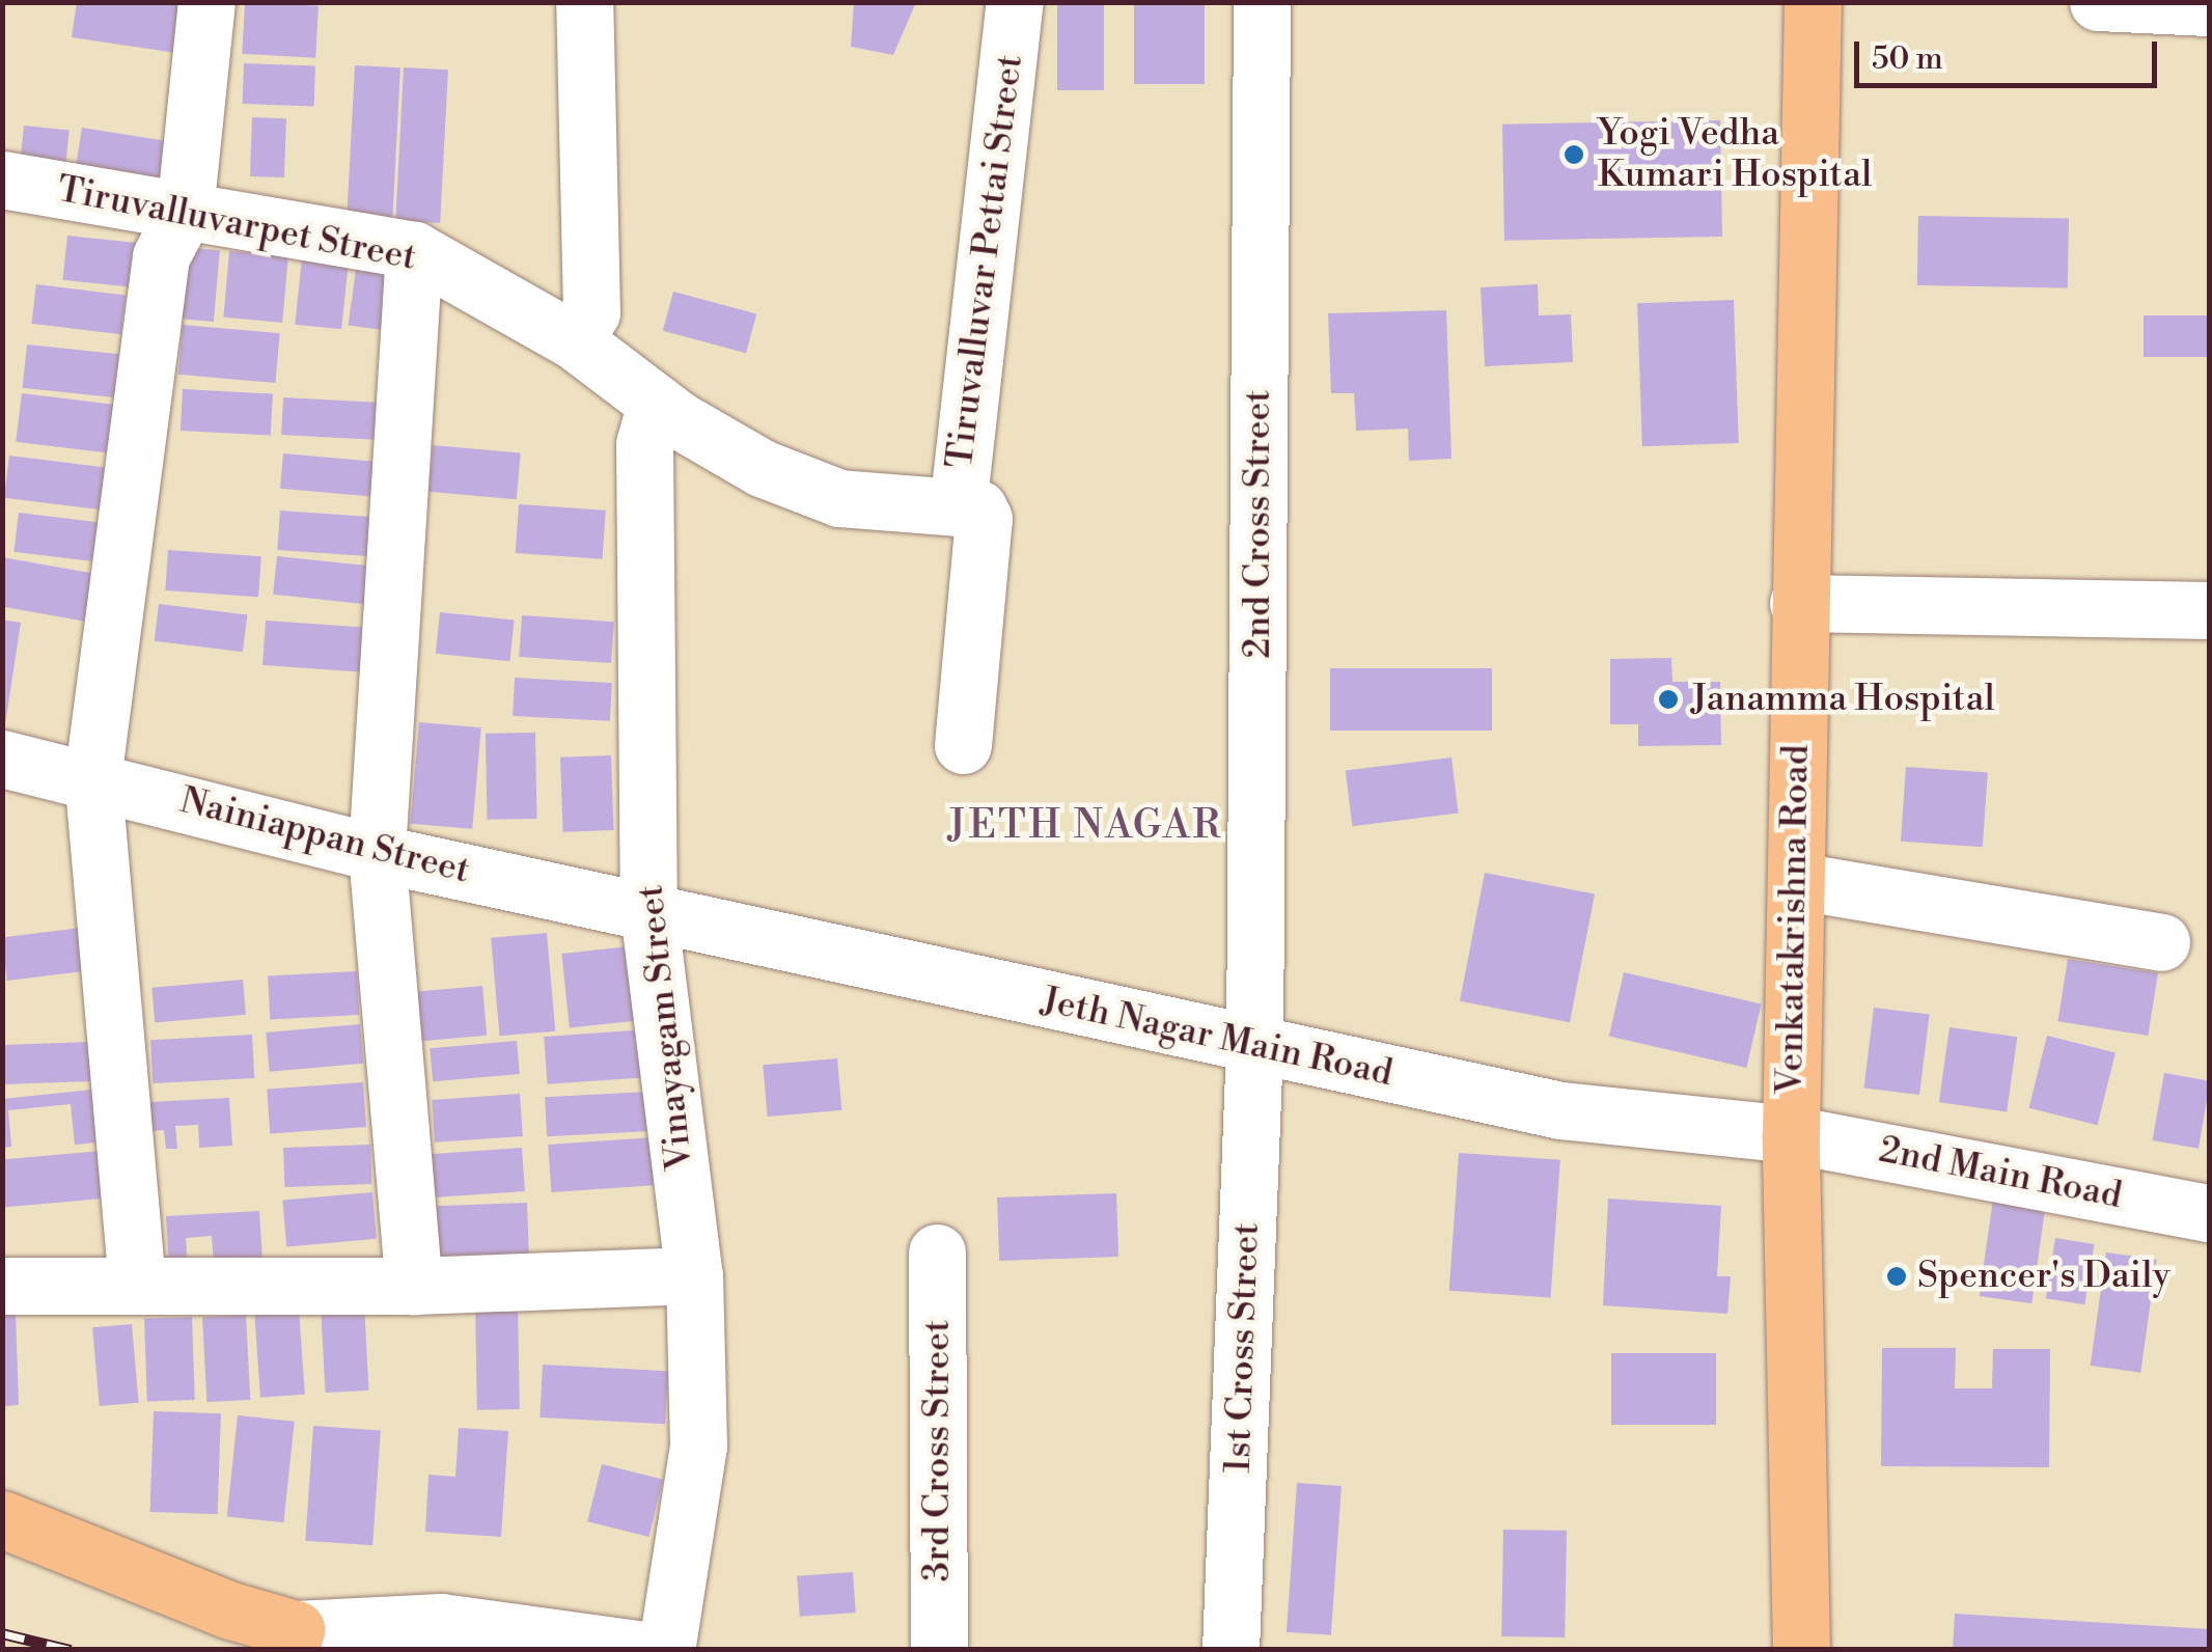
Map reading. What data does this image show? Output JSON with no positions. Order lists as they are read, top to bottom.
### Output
{
  "streets": {
    "main road": ["Venkatakrishna Road"],
    "street": [
      "Tiruvalluvarpet Street",
      "Tiruvalluvar Pettai Street",
      "2nd Cross Street",
      "Nainiappan Street",
      "Vinayagam Street",
      "Jeth Nagar Main Road",
      "2nd Main Road",
      "1st Cross Street",
      "3rd Cross Street"
    ]
  },
  "crossings": [
    ["Tiruvalluvarpet Street", "Tiruvalluvar Pettai Street"],
    ["Tiruvalluvarpet Street", "Vinayagam Street"],
    ["2nd Cross Street", "Jeth Nagar Main Road"],
    ["2nd Cross Street", "1st Cross Street"],
    ["Nainiappan Street", "Vinayagam Street"],
    ["Nainiappan Street", "Jeth Nagar Main Road"],
    ["Venkatakrishna Road", "Jeth Nagar Main Road"],
    ["Venkatakrishna Road", "2nd Main Road"],
    ["Vinayagam Street", "Jeth Nagar Main Road"],
    ["Jeth Nagar Main Road", "2nd Main Road"],
    ["Jeth Nagar Main Road", "1st Cross Street"]
  ],
  "districts": ["JETH NAGAR"],
  "places": ["Yogi Vedha Kumari Hospital", "Janamma Hospital", "Spencer's Daily"],
  "scale_bar": "50 m"
}
